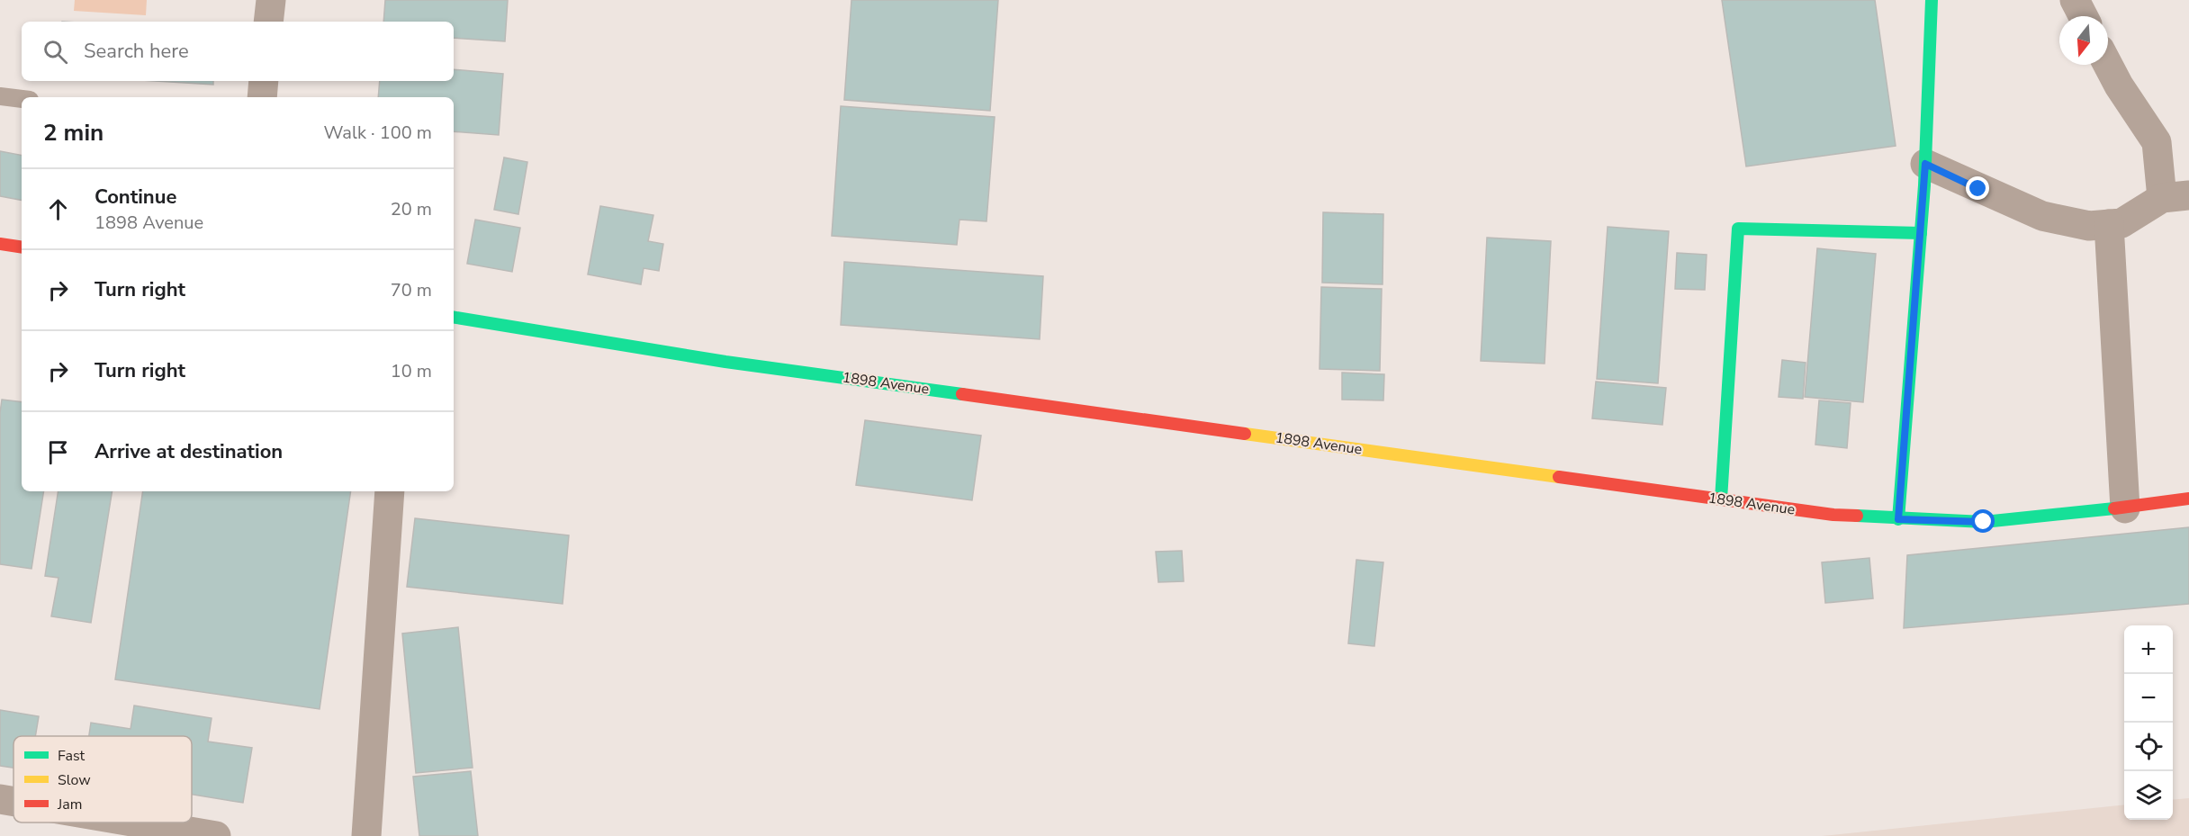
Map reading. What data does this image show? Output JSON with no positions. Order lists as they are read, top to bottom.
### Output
{
  "streets": {
    "street": ["1898 Avenue"]
  },
  "legend": ["Fast", "Slow", "Jam"],
  "north": "bottom",
  "page": {
    "search": "Search here",
    "heading": ["2 min", "Walk · 100 m"],
    "list": [
      ["Continue", "1898 Avenue", "20 m"],
      ["Turn right", "70 m"],
      ["Turn right", "10 m"],
      "Arrive at destination"
    ],
    "map_buttons": ["+", "−"]
  }
}
